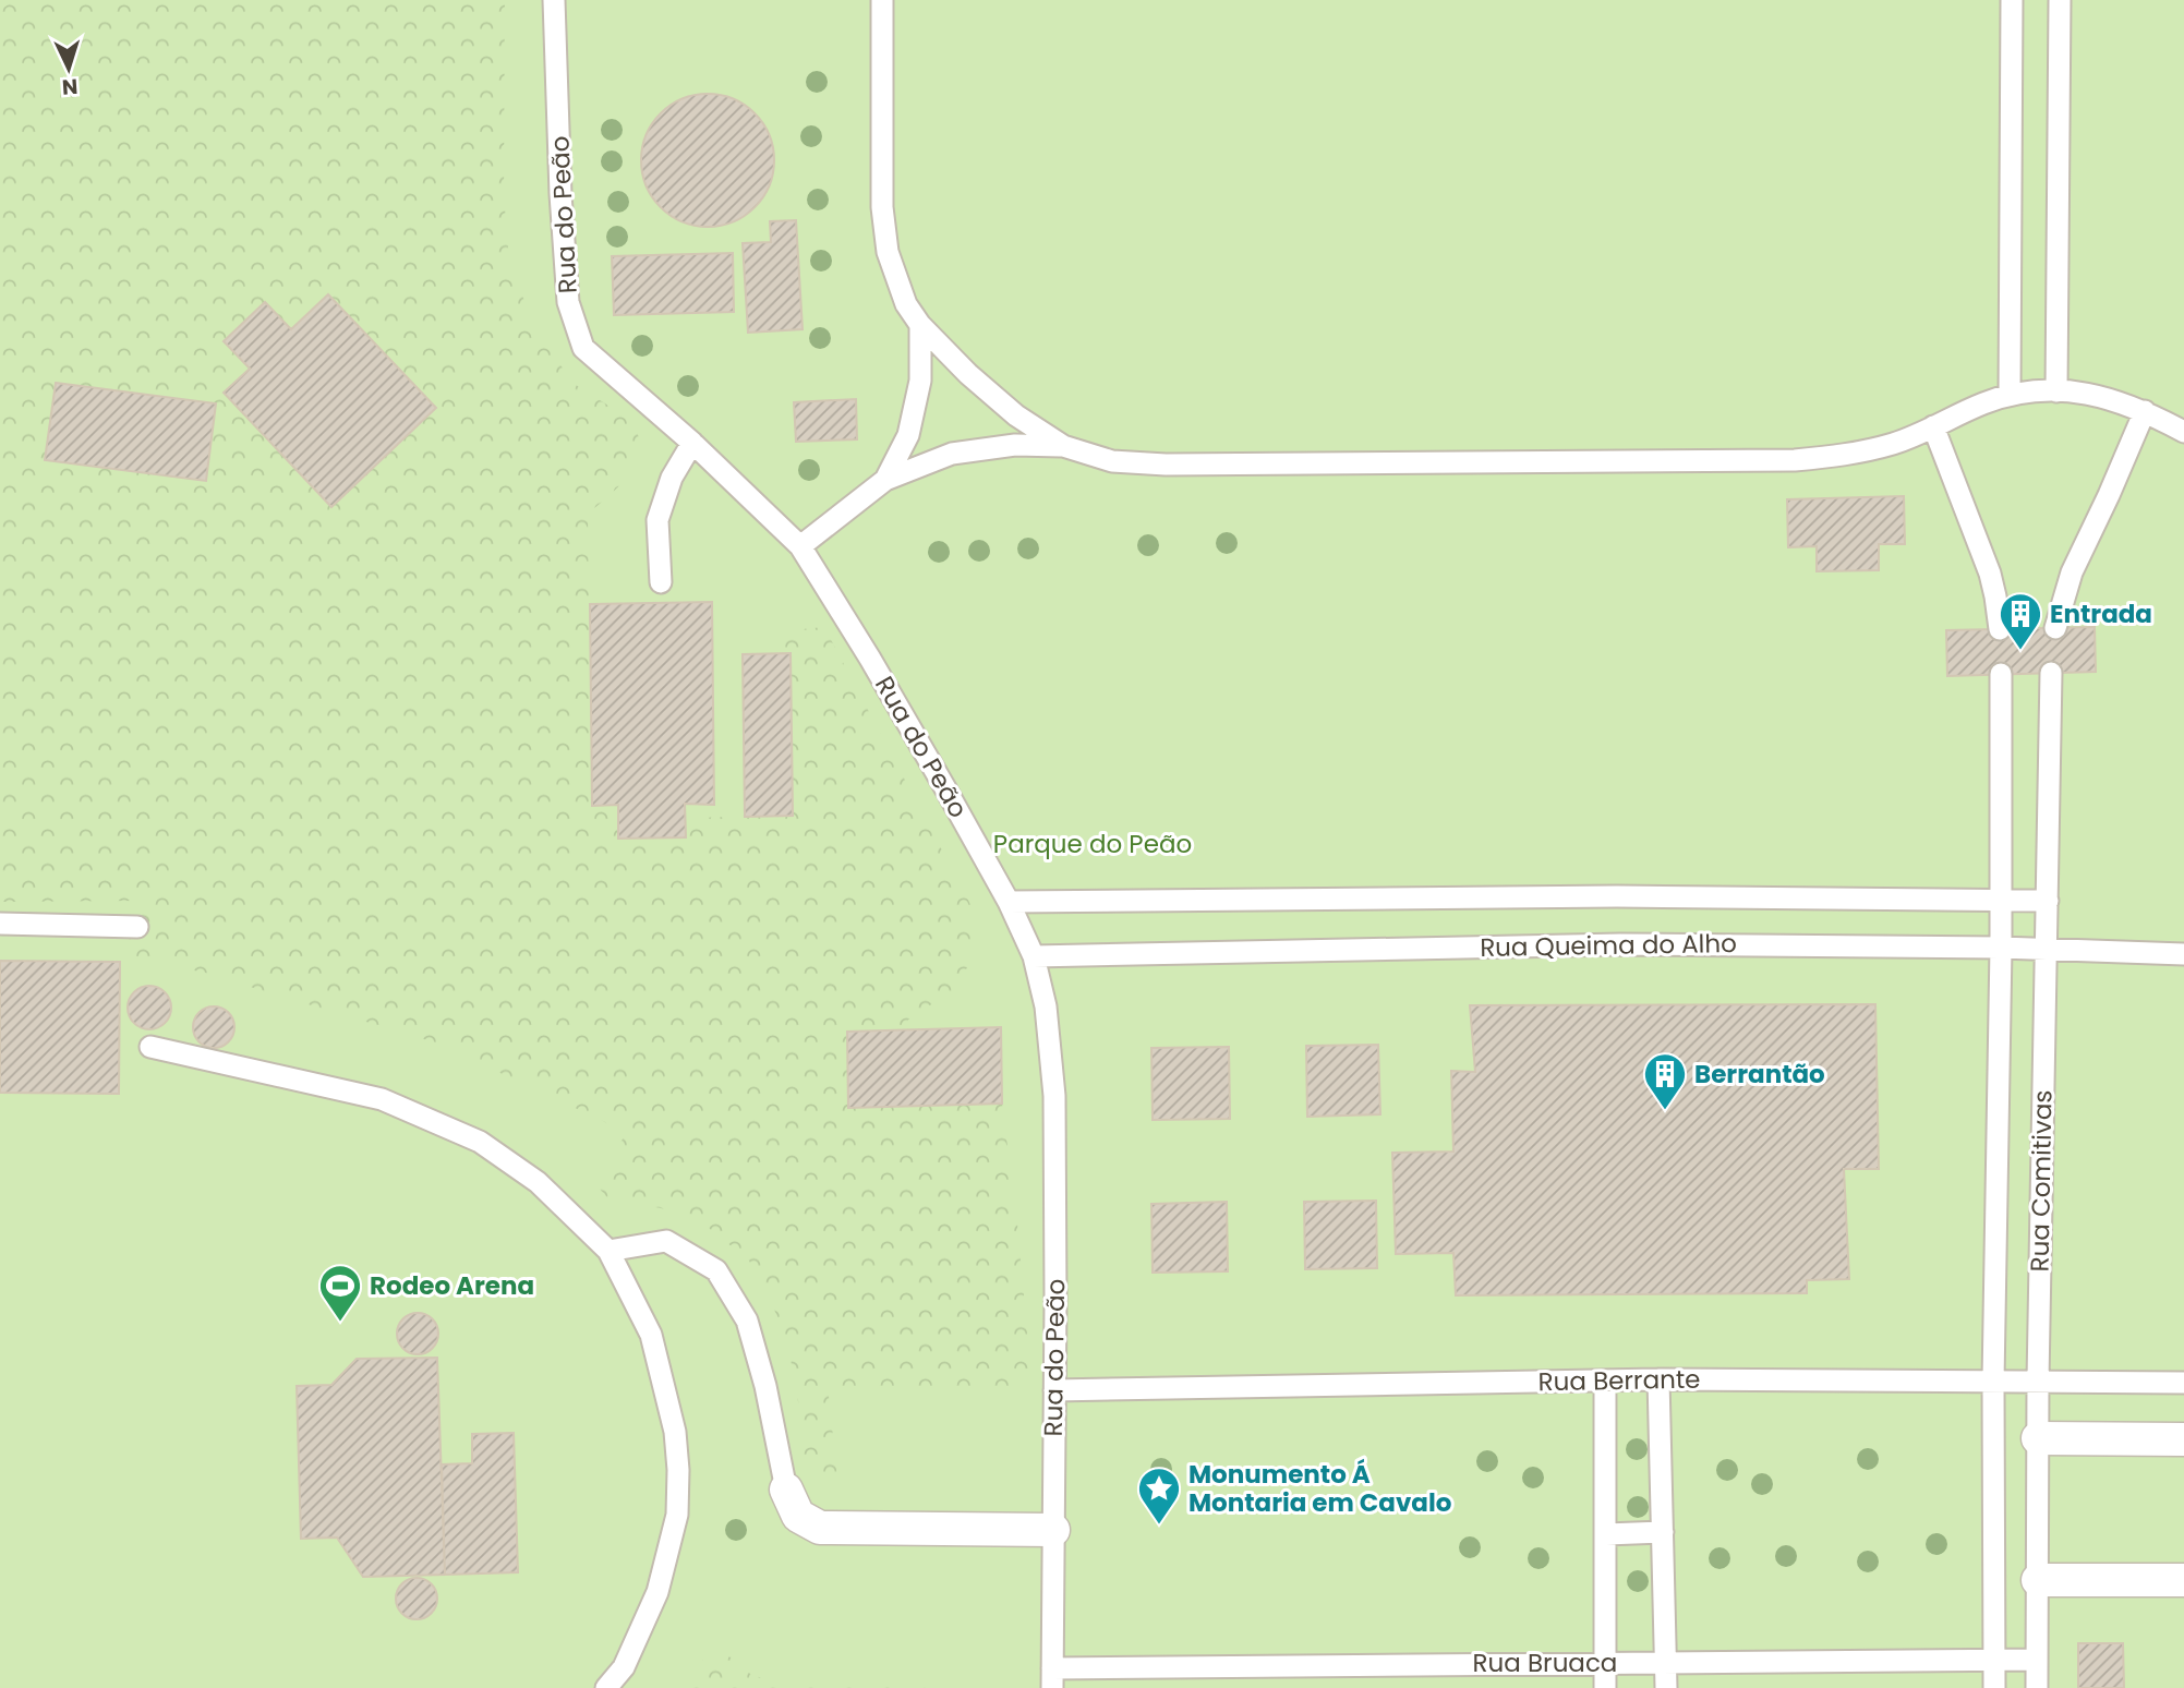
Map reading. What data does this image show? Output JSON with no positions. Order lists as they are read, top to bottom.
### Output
{
  "streets": {
    "lane": [
      "Rua do Peão",
      "Rua Queima do Alho",
      "Rua Comitivas",
      "Rua Berrante",
      "Rua Bruaca"
    ]
  },
  "crossings": [
    ["Rua do Peão", "Rua Queima do Alho"],
    ["Rua do Peão", "Rua Berrante"],
    ["Rua do Peão", "Rua Bruaca"],
    ["Rua Queima do Alho", "Rua Comitivas"],
    ["Rua Comitivas", "Rua Berrante"],
    ["Rua Comitivas", "Rua Bruaca"]
  ],
  "parks": ["Parque do Peão"],
  "places": {
    "building": ["Entrada", "Berrantão"],
    "sports": ["Rodeo Arena"],
    "place": ["Monumento Á Montaria em Cavalo"]
  },
  "north": "bottom"
}
